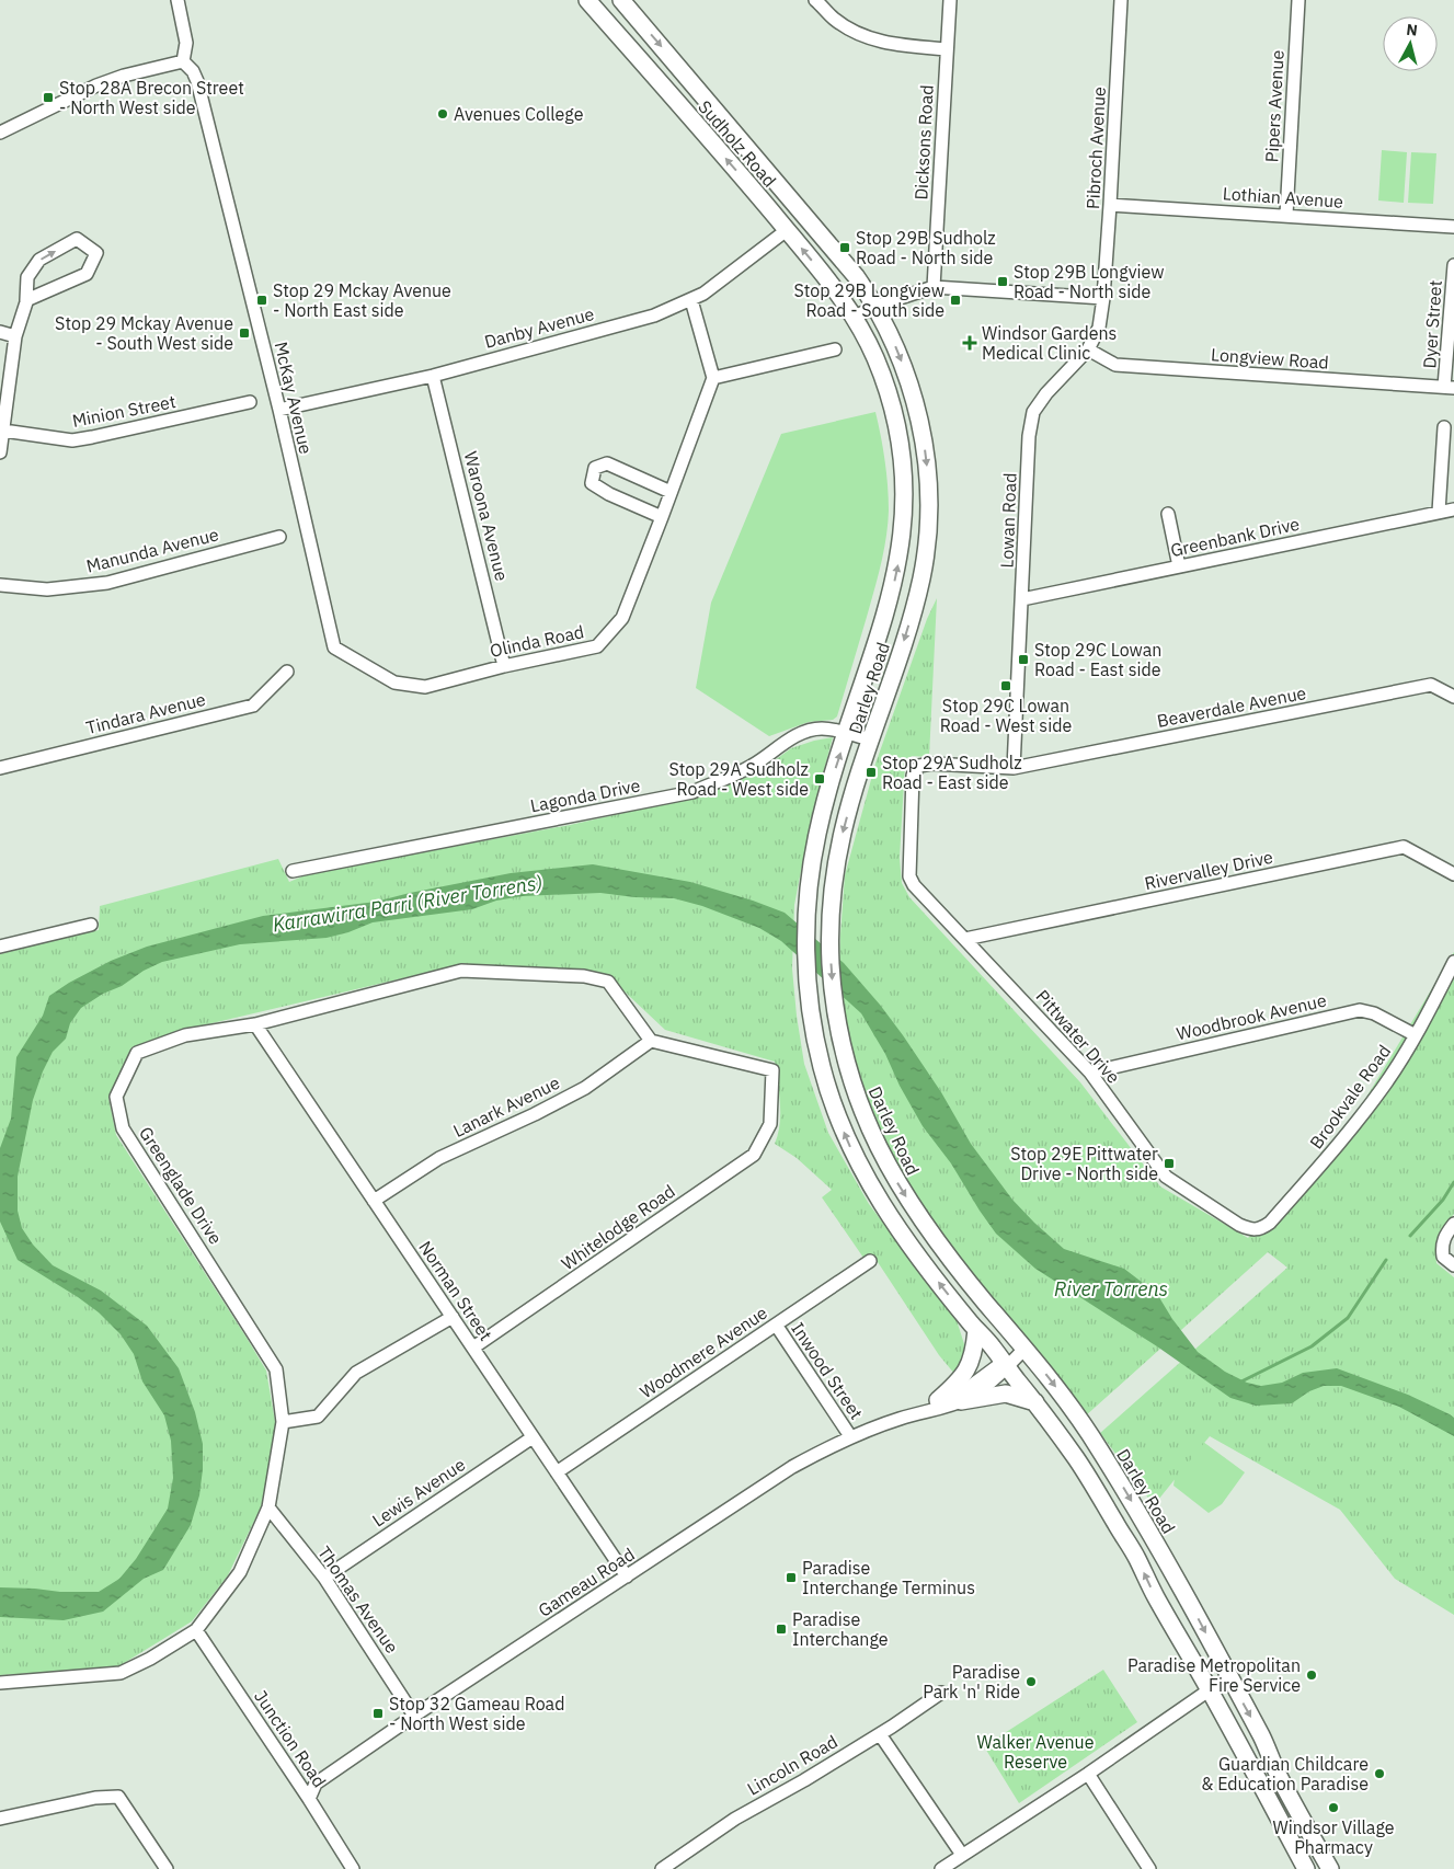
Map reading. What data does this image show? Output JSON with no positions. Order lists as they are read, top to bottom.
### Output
{
  "streets": {
    "main road": ["Sudholz Road", "Darley Road"],
    "street": [
      "Pipers Avenue",
      "Dicksons Road",
      "Pibroch Avenue",
      "Lothian Avenue",
      "Dyer Street",
      "Danby Avenue",
      "Longview Road",
      "McKay Avenue",
      "Minion Street",
      "Waroona Avenue",
      "Lowan Road",
      "Greenbank Drive",
      "Manunda Avenue",
      "Olinda Road",
      "Beaverdale Avenue",
      "Tindara Avenue",
      "Lagonda Drive",
      "Rivervalley Drive",
      "Woodbrook Avenue",
      "Pittwater Drive",
      "Brookvale Road",
      "Lanark Avenue",
      "Greenglade Drive",
      "Whitelodge Road",
      "Norman Street",
      "Woodmere Avenue",
      "Inwood Street",
      "Lewis Avenue",
      "Gameau Road",
      "Thomas Avenue",
      "Junction Road",
      "Lincoln Road"
    ]
  },
  "crossings": [
    ["Pipers Avenue", "Lothian Avenue"],
    ["Sudholz Road", "Danby Avenue"],
    ["Sudholz Road", "Darley Road"],
    ["Pibroch Avenue", "Lothian Avenue"],
    ["Pibroch Avenue", "Lowan Road"],
    ["Dyer Street", "Longview Road"],
    ["Danby Avenue", "McKay Avenue"],
    ["Danby Avenue", "Waroona Avenue"],
    ["Longview Road", "Lowan Road"],
    ["McKay Avenue", "Olinda Road"],
    ["Waroona Avenue", "Olinda Road"],
    ["Lowan Road", "Greenbank Drive"],
    ["Lowan Road", "Beaverdale Avenue"],
    ["Darley Road", "Lagonda Drive"],
    ["Darley Road", "Gameau Road"],
    ["Beaverdale Avenue", "Pittwater Drive"],
    ["Rivervalley Drive", "Pittwater Drive"],
    ["Woodbrook Avenue", "Pittwater Drive"],
    ["Woodbrook Avenue", "Brookvale Road"],
    ["Pittwater Drive", "Brookvale Road"],
    ["Lanark Avenue", "Greenglade Drive"],
    ["Lanark Avenue", "Whitelodge Road"],
    ["Lanark Avenue", "Norman Street"],
    ["Greenglade Drive", "Whitelodge Road"],
    ["Greenglade Drive", "Norman Street"],
    ["Greenglade Drive", "Thomas Avenue"],
    ["Greenglade Drive", "Junction Road"],
    ["Whitelodge Road", "Norman Street"],
    ["Norman Street", "Woodmere Avenue"],
    ["Norman Street", "Lewis Avenue"],
    ["Norman Street", "Gameau Road"],
    ["Woodmere Avenue", "Inwood Street"],
    ["Inwood Street", "Gameau Road"],
    ["Lewis Avenue", "Thomas Avenue"],
    ["Gameau Road", "Thomas Avenue"],
    ["Gameau Road", "Junction Road"]
  ],
  "water": ["Karrawirra Parri (River Torrens)", "River Torrens"],
  "parks": ["Walker Avenue Reserve"],
  "places": {
    "transit": [
      "Stop 28A Brecon Street - North West side",
      "Stop 29B Sudholz Road - North side",
      "Stop 29B Longview Road - North side",
      "Stop 29 Mckay Avenue - North East side",
      "Stop 29B Longview Road - South side",
      "Stop 29 Mckay Avenue - South West side",
      "Stop 29C Lowan Road - East side",
      "Stop 29C Lowan Road - West side",
      "Stop 29A Sudholz Road - East side",
      "Stop 29A Sudholz Road - West side",
      "Stop 29E Pittwater Drive - North side",
      "Paradise Interchange Terminus",
      "Paradise Interchange",
      "Stop 32 Gameau Road - North West side"
    ],
    "other": [
      "Avenues College",
      "Paradise Metropolitan Fire Service",
      "Paradise Park 'n' Ride",
      "Guardian Childcare & Education Paradise",
      "Windsor Village Pharmacy"
    ],
    "health": ["Windsor Gardens Medical Clinic"]
  },
  "north": "top"
}
